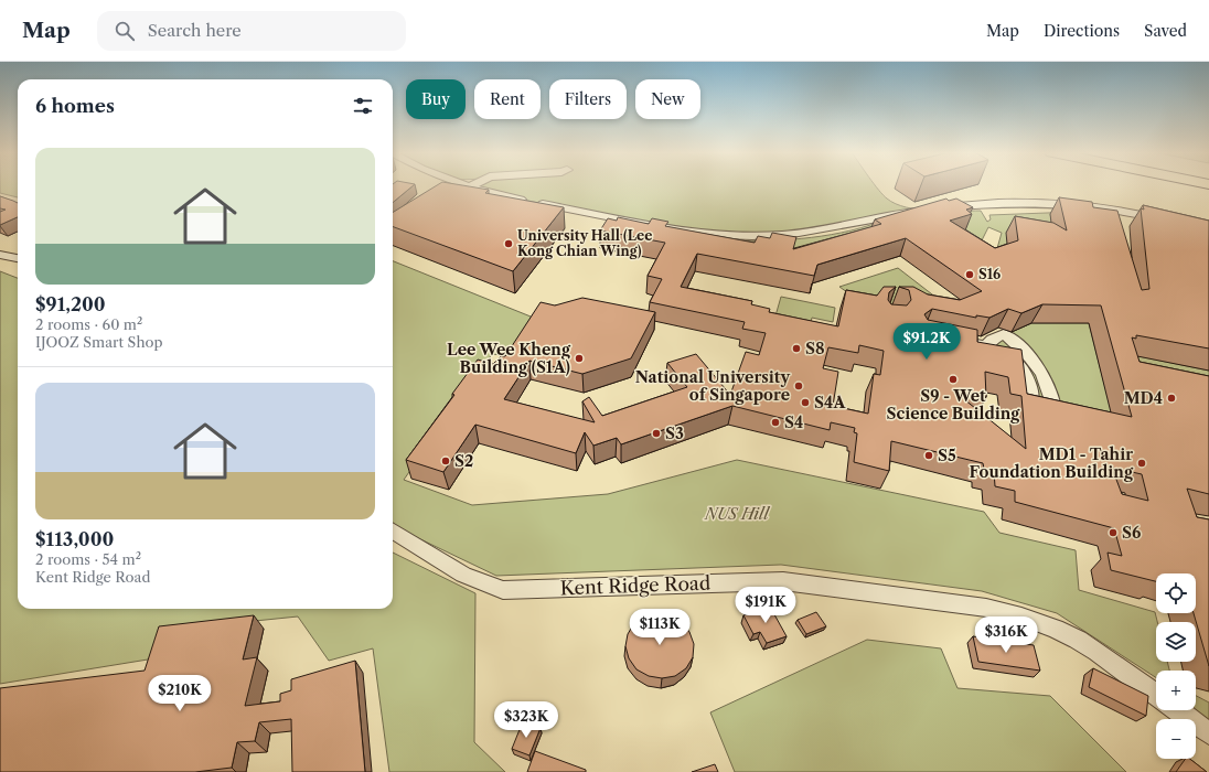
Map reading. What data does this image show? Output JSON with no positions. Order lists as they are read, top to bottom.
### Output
{
  "streets": {
    "street": ["Kent Ridge Road"]
  },
  "parks": ["NUS Hill"],
  "places": [
    "University Hall (Lee Kong Chian Wing)",
    "S16",
    "S8",
    "Lee Wee Kheng Building (S1A)",
    "S9 - Wet Science Building",
    "National University of Singapore",
    "MD4",
    "S4A",
    "S4",
    "S3",
    "S5",
    "S2",
    "MD1 - Tahir Foundation Building",
    "S6"
  ],
  "page": {
    "header": "Map",
    "search": "Search here",
    "nav": ["Map", "Directions", "Saved"],
    "chip": [
      "Buy",
      "Rent",
      "Filters",
      "New"
    ],
    "heading": "6 homes",
    "list": [
      {
        "name": "$91,200",
        "note": "2 rooms · 60 m² · IJOOZ Smart Shop"
      },
      {
        "name": "$113,000",
        "note": "2 rooms · 54 m² · Kent Ridge Road"
      }
    ],
    "price": [
      "$91.2K",
      "$191K",
      "$113K",
      "$316K",
      "$210K",
      "$323K"
    ],
    "map_buttons": ["+", "−"]
  }
}
